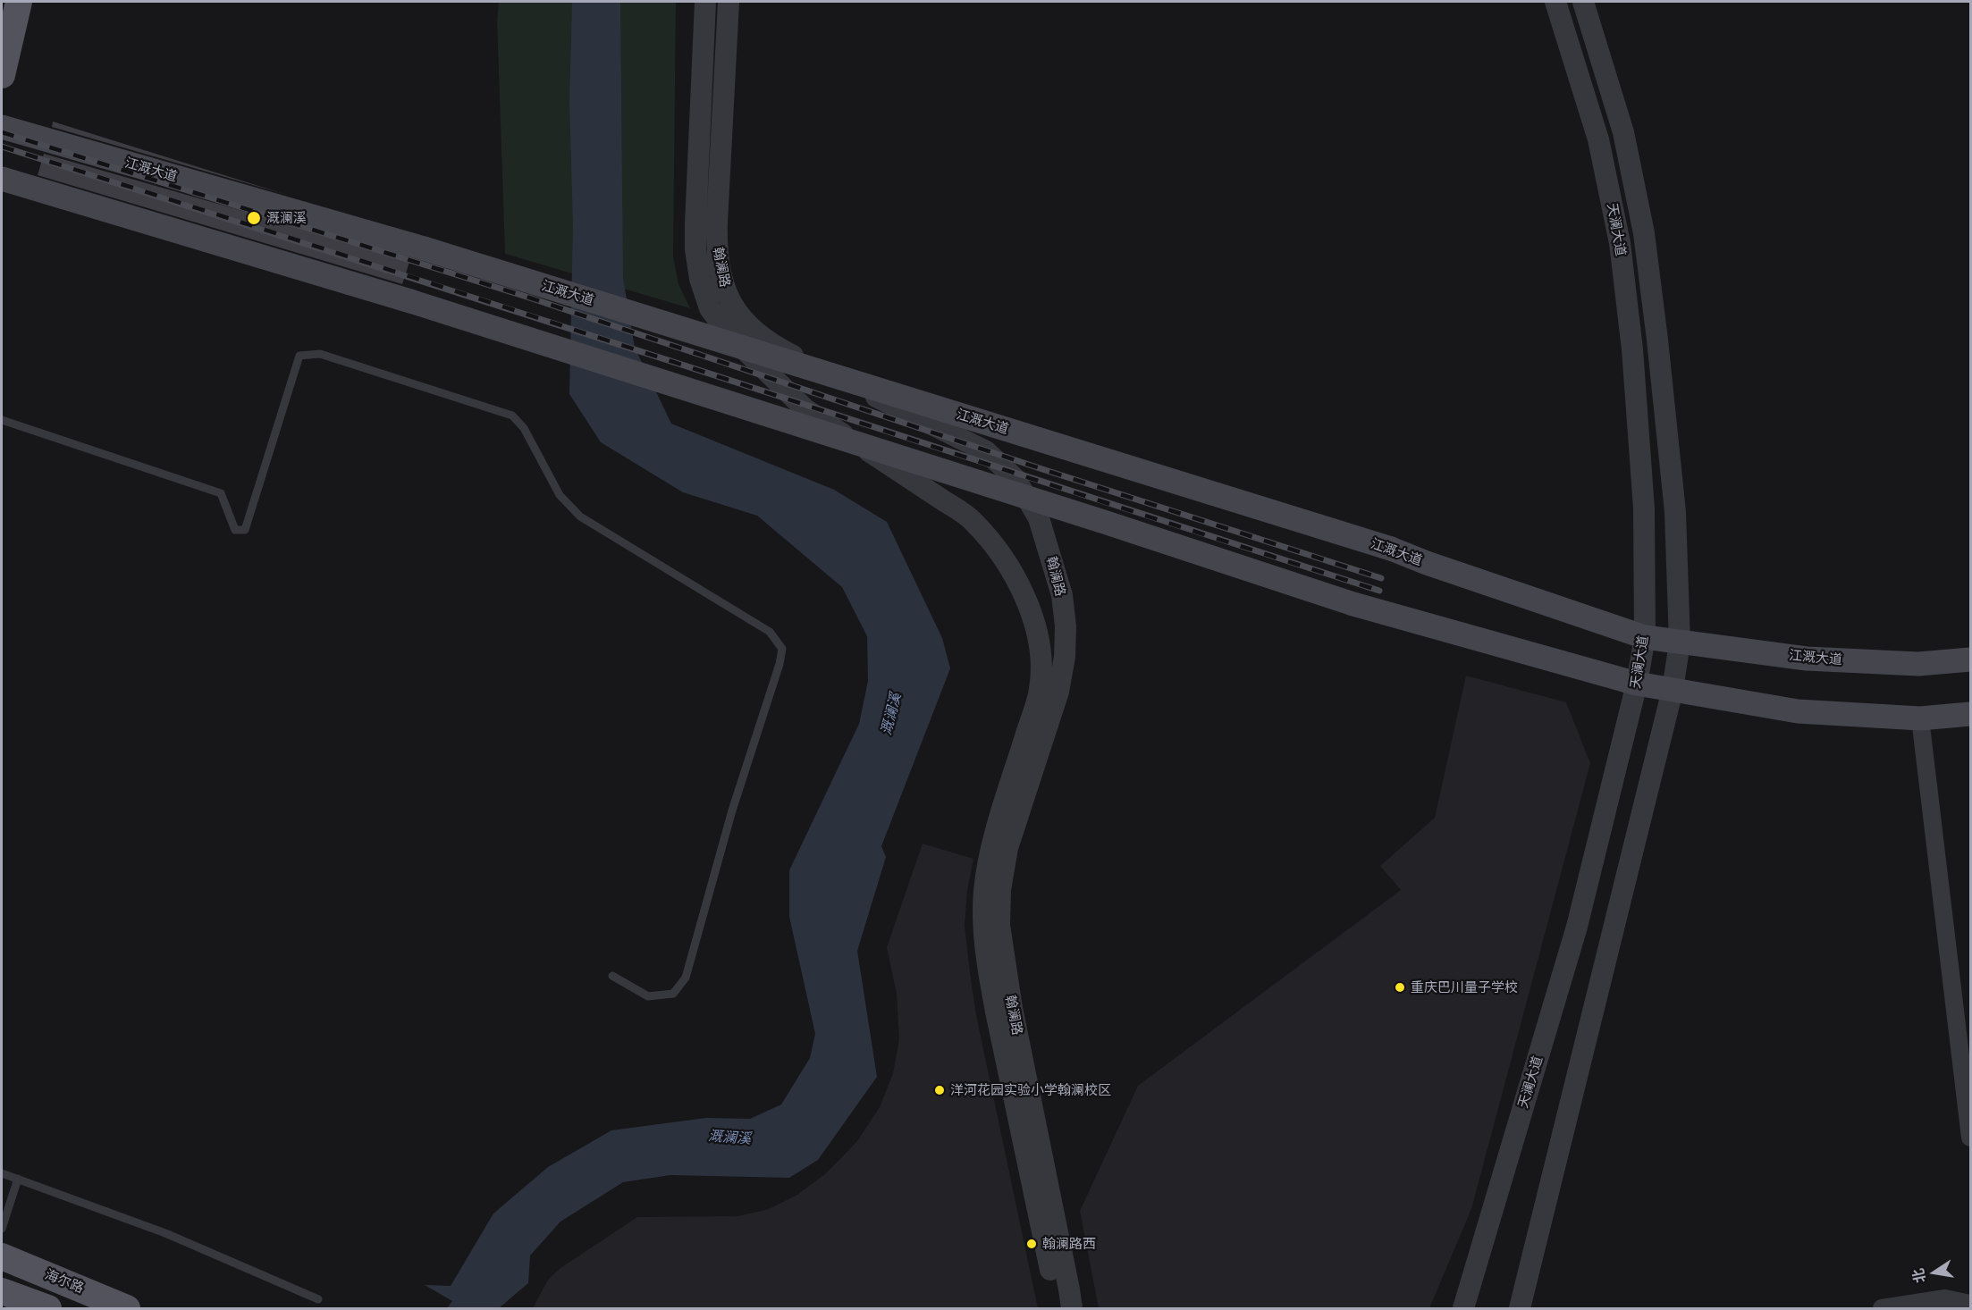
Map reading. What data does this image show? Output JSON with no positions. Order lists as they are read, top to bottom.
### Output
{
  "streets": {
    "main road": ["江溉大道", "海尔路"],
    "street": ["天澜大道", "翰澜路"]
  },
  "crossings": [
    ["江溉大道", "天澜大道"]
  ],
  "water": ["溉澜溪"],
  "places": [
    "溉澜溪",
    "重庆巴川量子学校",
    "洋河花园实验小学翰澜校区",
    "翰澜路西"
  ],
  "north": "left"
}
